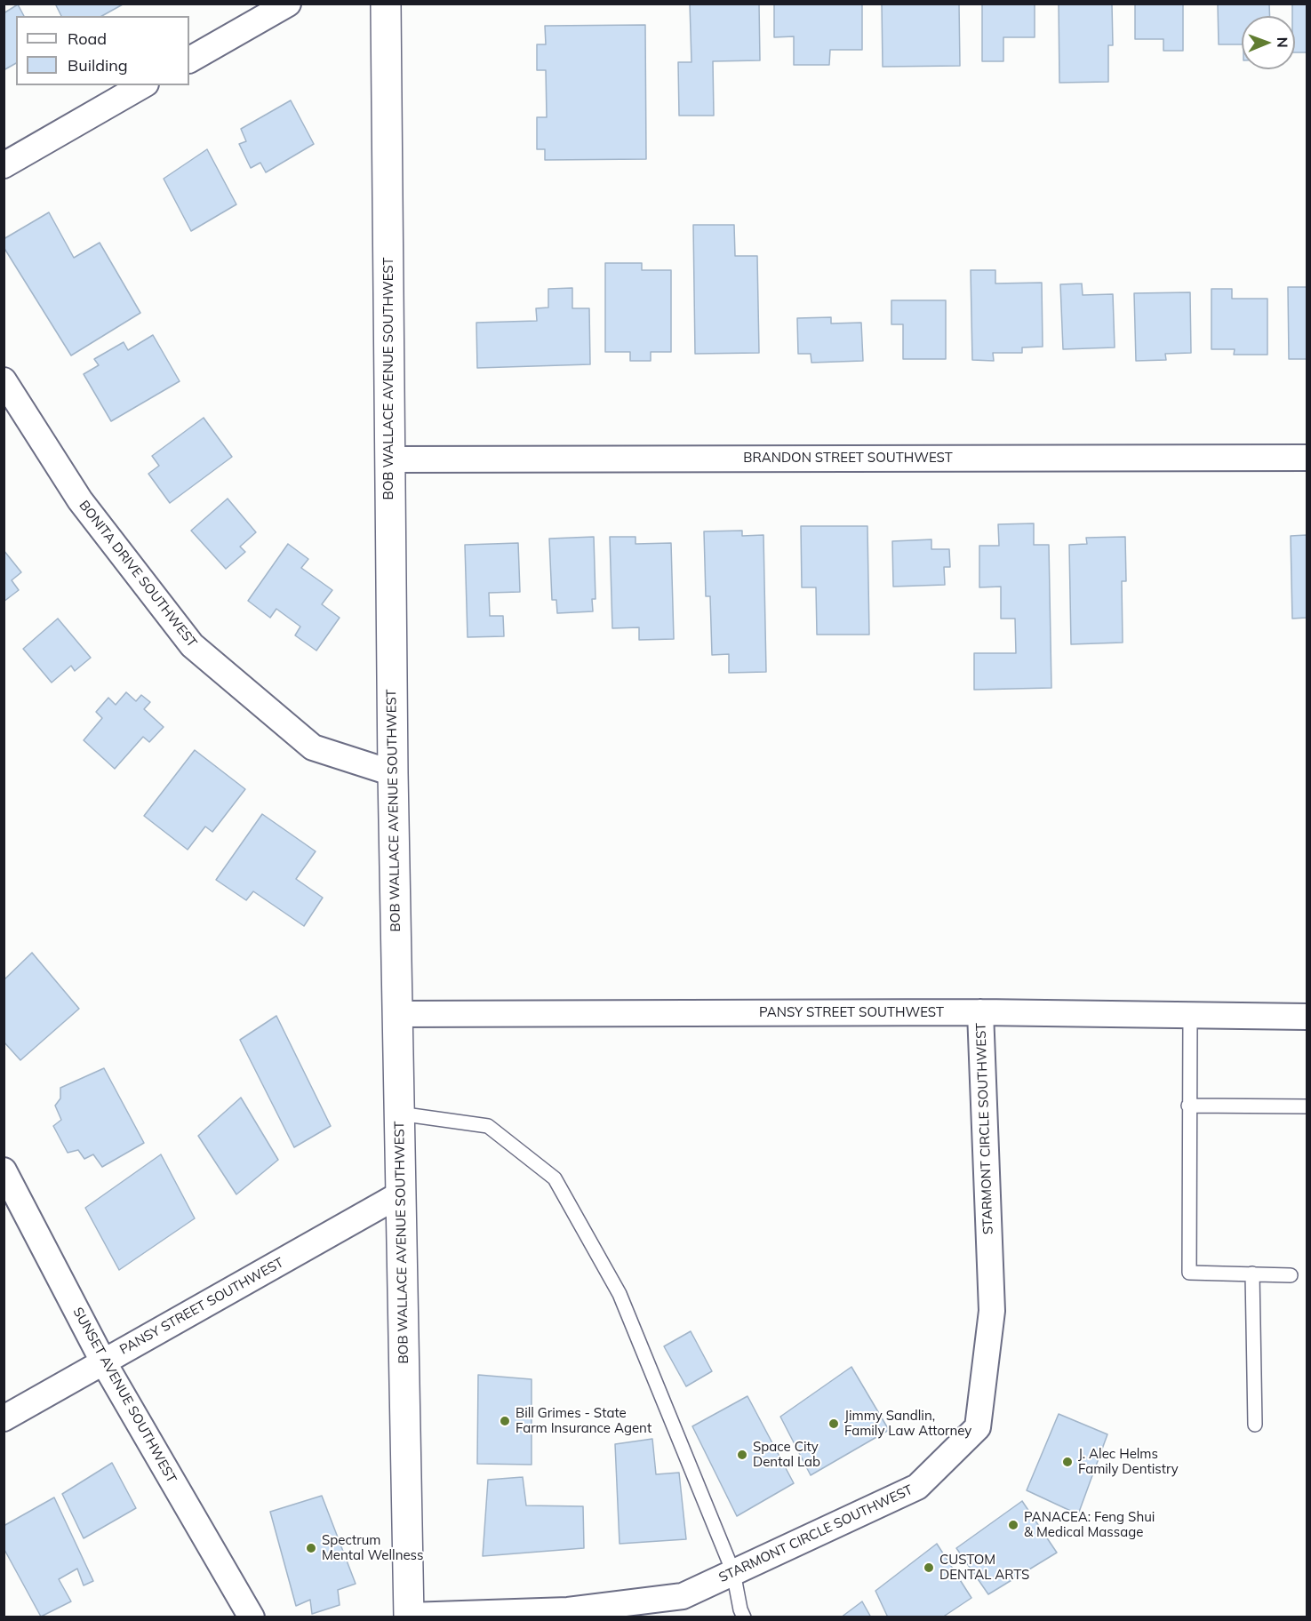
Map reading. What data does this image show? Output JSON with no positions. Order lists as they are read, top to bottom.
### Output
{
  "streets": {
    "main road": ["BOB WALLACE AVENUE SOUTHWEST"],
    "street": [
      "BRANDON STREET SOUTHWEST",
      "BONITA DRIVE SOUTHWEST",
      "PANSY STREET SOUTHWEST",
      "STARMONT CIRCLE SOUTHWEST",
      "SUNSET AVENUE SOUTHWEST"
    ]
  },
  "crossings": [
    ["BOB WALLACE AVENUE SOUTHWEST", "BRANDON STREET SOUTHWEST"],
    ["BOB WALLACE AVENUE SOUTHWEST", "BONITA DRIVE SOUTHWEST"],
    ["BOB WALLACE AVENUE SOUTHWEST", "PANSY STREET SOUTHWEST"],
    ["BOB WALLACE AVENUE SOUTHWEST", "STARMONT CIRCLE SOUTHWEST"],
    ["PANSY STREET SOUTHWEST", "STARMONT CIRCLE SOUTHWEST"],
    ["PANSY STREET SOUTHWEST", "SUNSET AVENUE SOUTHWEST"]
  ],
  "places": [
    "Bill Grimes - State Farm Insurance Agent",
    "Jimmy Sandlin, Family Law Attorney",
    "Space City Dental Lab",
    "J. Alec Helms Family Dentistry",
    "PANACEA: Feng Shui & Medical Massage",
    "Spectrum Mental Wellness",
    "CUSTOM DENTAL ARTS"
  ],
  "legend": ["Road", "Building"],
  "north": "right"
}
